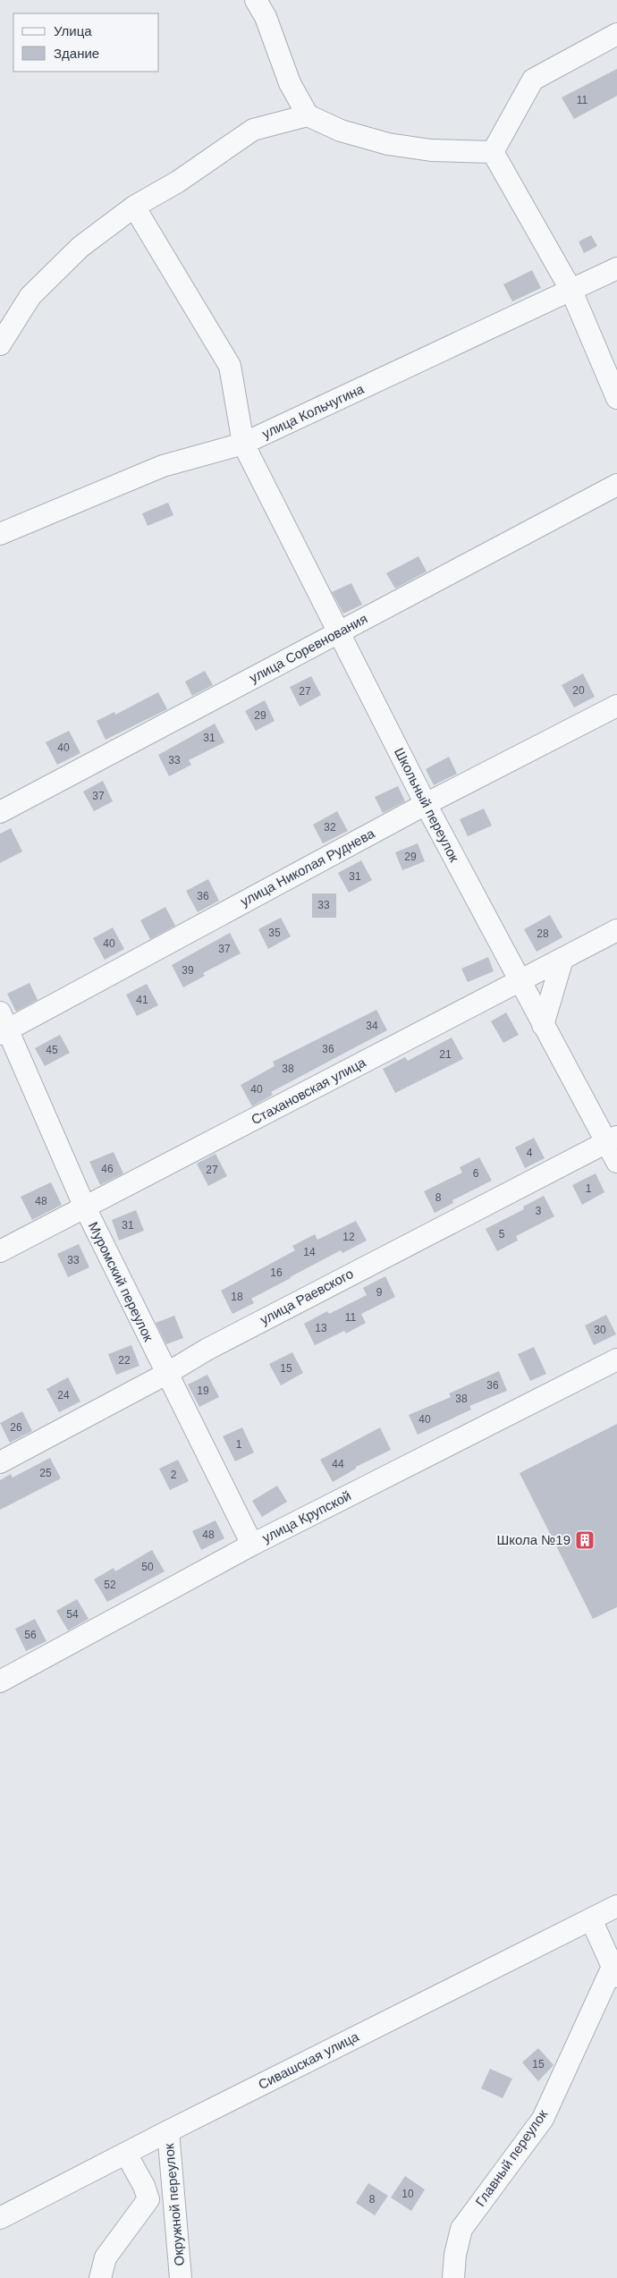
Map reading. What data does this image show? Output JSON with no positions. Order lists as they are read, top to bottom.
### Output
{
  "streets": {
    "street": [
      "улица Кольчугина",
      "улица Соревнования",
      "Школьный переулок",
      "улица Николая Руднева",
      "Стахановская улица",
      "Муромский переулок",
      "улица Раевского",
      "улица Крупской",
      "Сивашская улица",
      "Главный переулок",
      "Окружной переулок"
    ]
  },
  "crossings": [
    ["улица Кольчугина", "Школьный переулок"],
    ["улица Соревнования", "Школьный переулок"],
    ["Школьный переулок", "улица Николая Руднева"],
    ["Школьный переулок", "Стахановская улица"],
    ["Школьный переулок", "улица Раевского"],
    ["улица Николая Руднева", "Муромский переулок"],
    ["Стахановская улица", "Муромский переулок"],
    ["Муромский переулок", "улица Раевского"],
    ["Муромский переулок", "улица Крупской"],
    ["Сивашская улица", "Окружной переулок"]
  ],
  "places": {
    "building": ["Школа №19"]
  },
  "house_numbers": [
    "11",
    "20",
    "27",
    "29",
    "31",
    "40",
    "33",
    "37",
    "32",
    "29",
    "31",
    "36",
    "33",
    "35",
    "28",
    "40",
    "37",
    "39",
    "41",
    "34",
    "36",
    "45",
    "21",
    "38",
    "40",
    "4",
    "46",
    "27",
    "6",
    "1",
    "8",
    "48",
    "3",
    "31",
    "5",
    "12",
    "14",
    "33",
    "16",
    "9",
    "18",
    "11",
    "13",
    "30",
    "22",
    "15",
    "36",
    "19",
    "24",
    "38",
    "40",
    "26",
    "1",
    "44",
    "25",
    "2",
    "48",
    "50",
    "52",
    "54",
    "56",
    "15",
    "10",
    "8"
  ],
  "legend": ["Улица", "Здание"]
}
